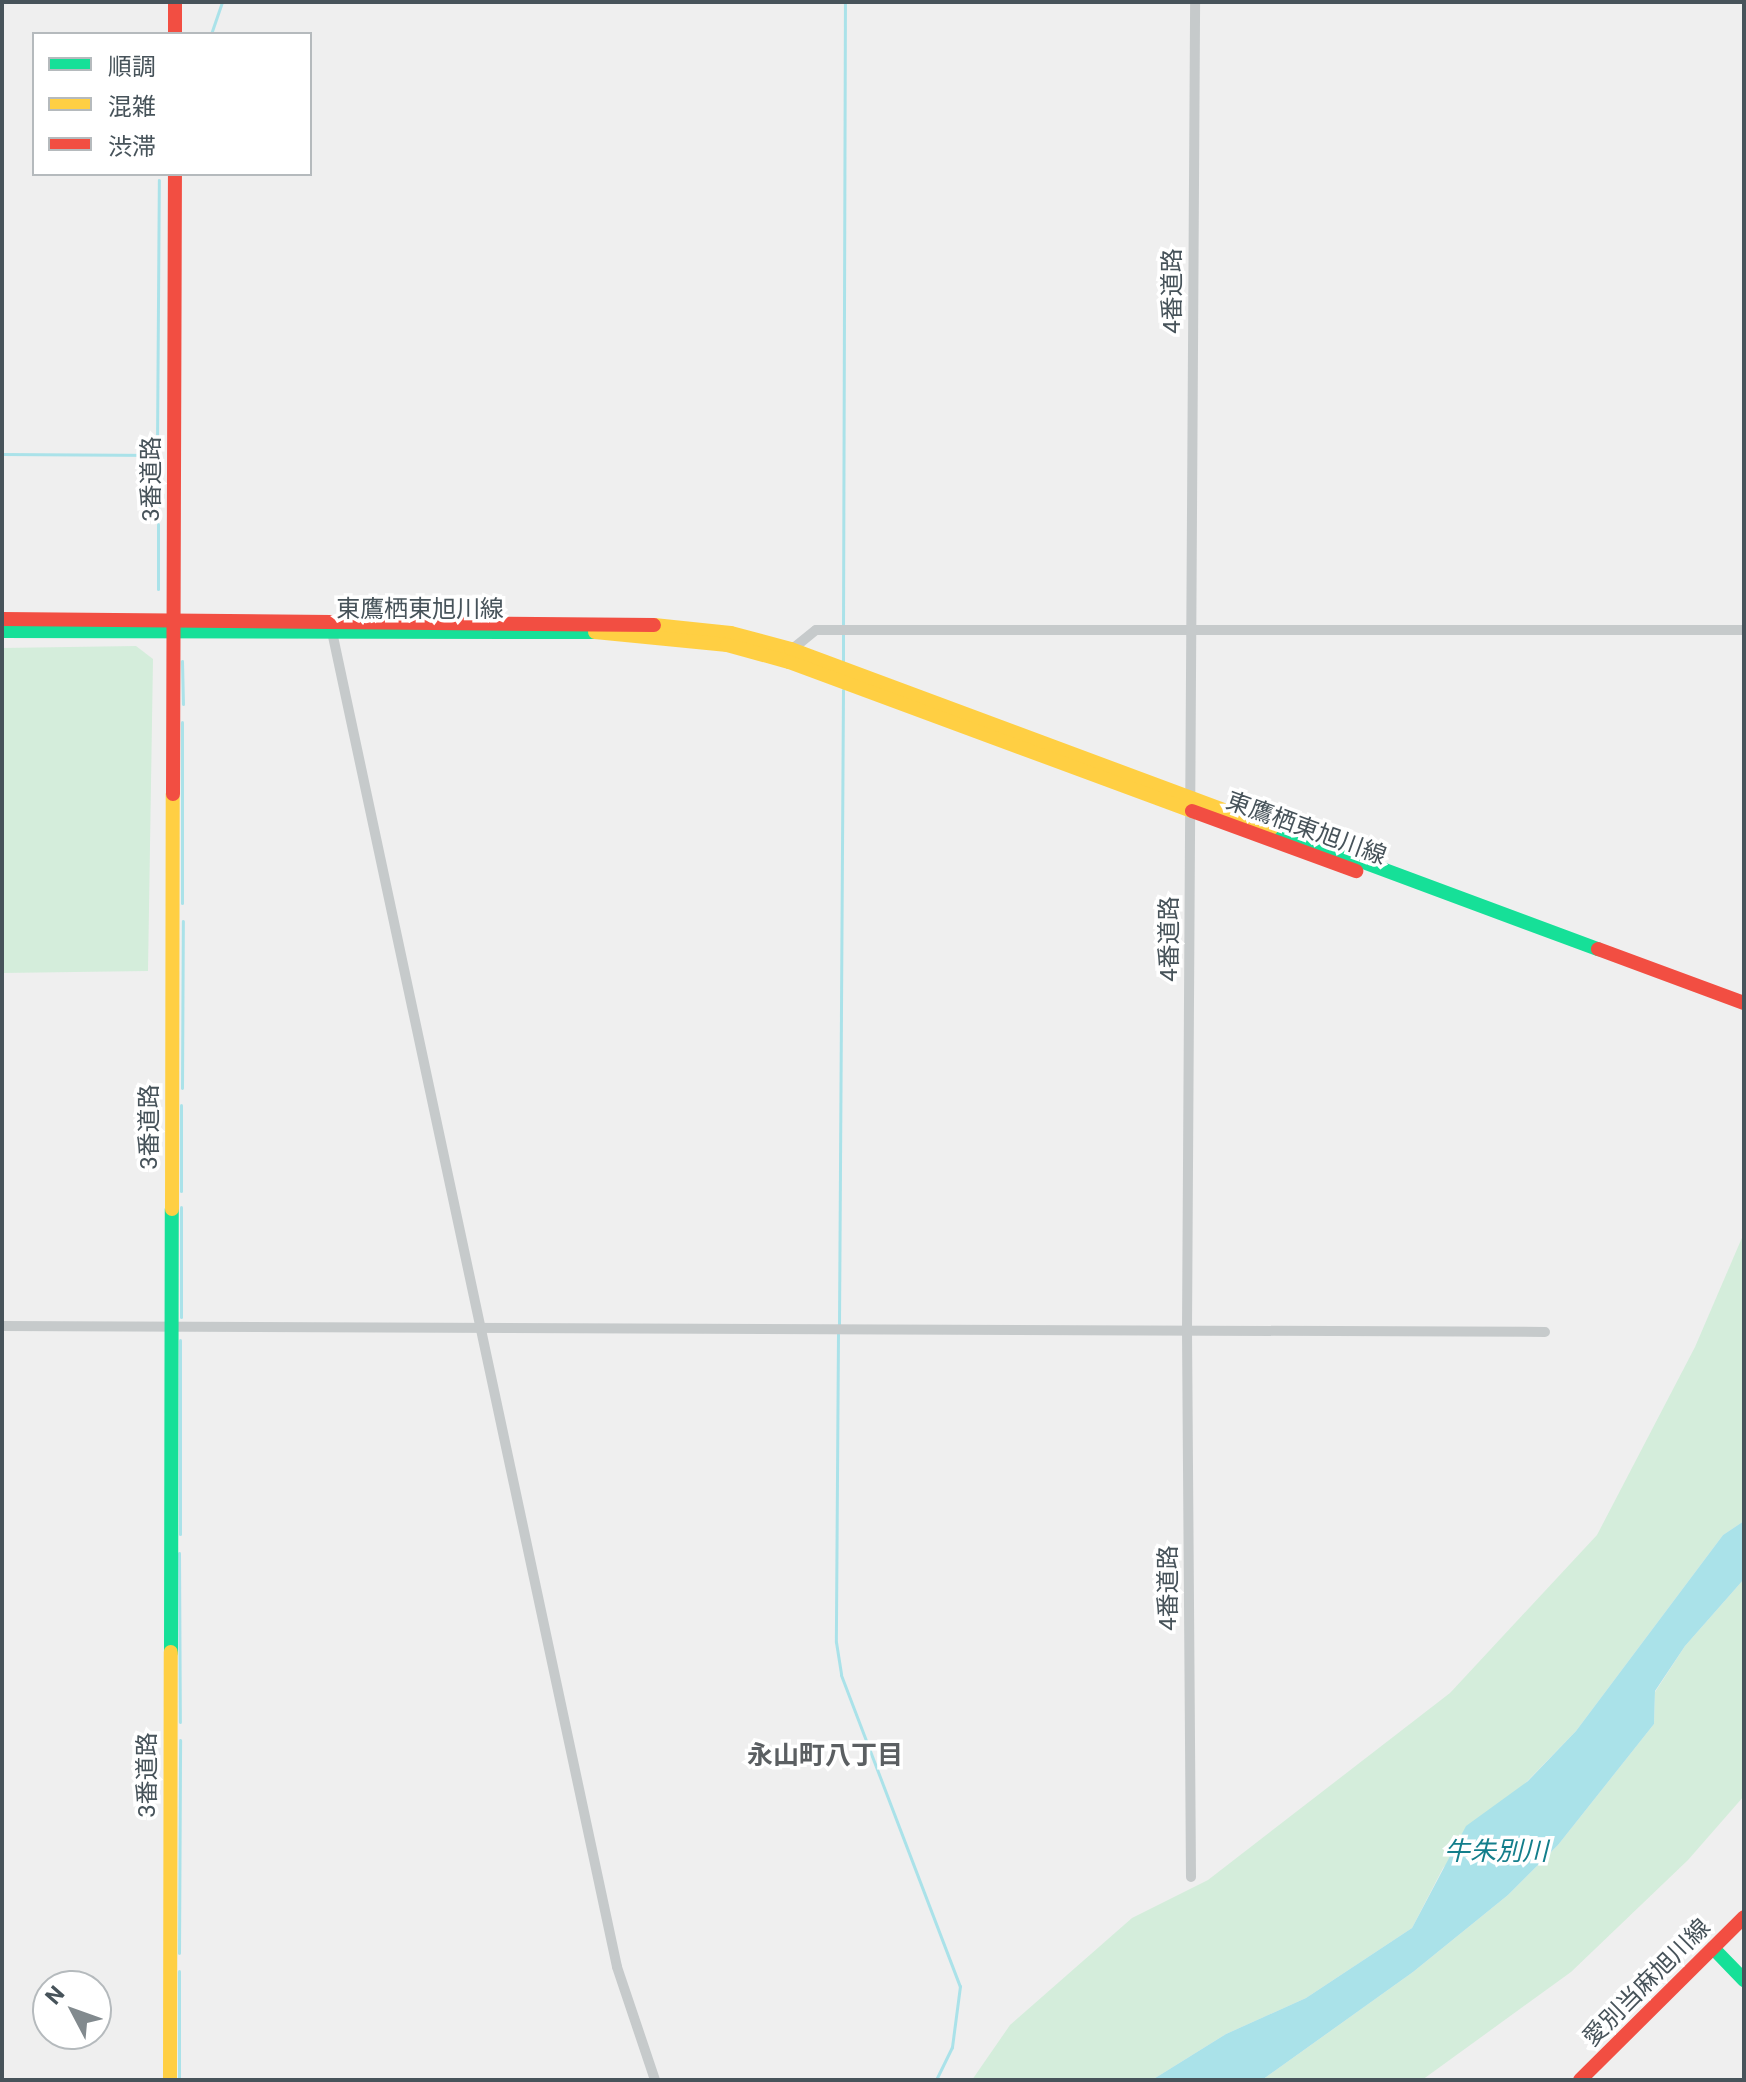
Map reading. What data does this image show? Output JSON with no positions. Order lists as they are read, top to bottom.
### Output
{
  "streets": {
    "main road": ["3番道路", "東鷹栖東旭川線", "愛別当麻旭川線"],
    "street": ["4番道路"]
  },
  "crossings": [
    ["4番道路", "東鷹栖東旭川線"],
    ["3番道路", "東鷹栖東旭川線"]
  ],
  "districts": ["永山町八丁目"],
  "water": ["牛朱別川"],
  "legend": ["順調", "混雑", "渋滞"],
  "north": "top left"
}
